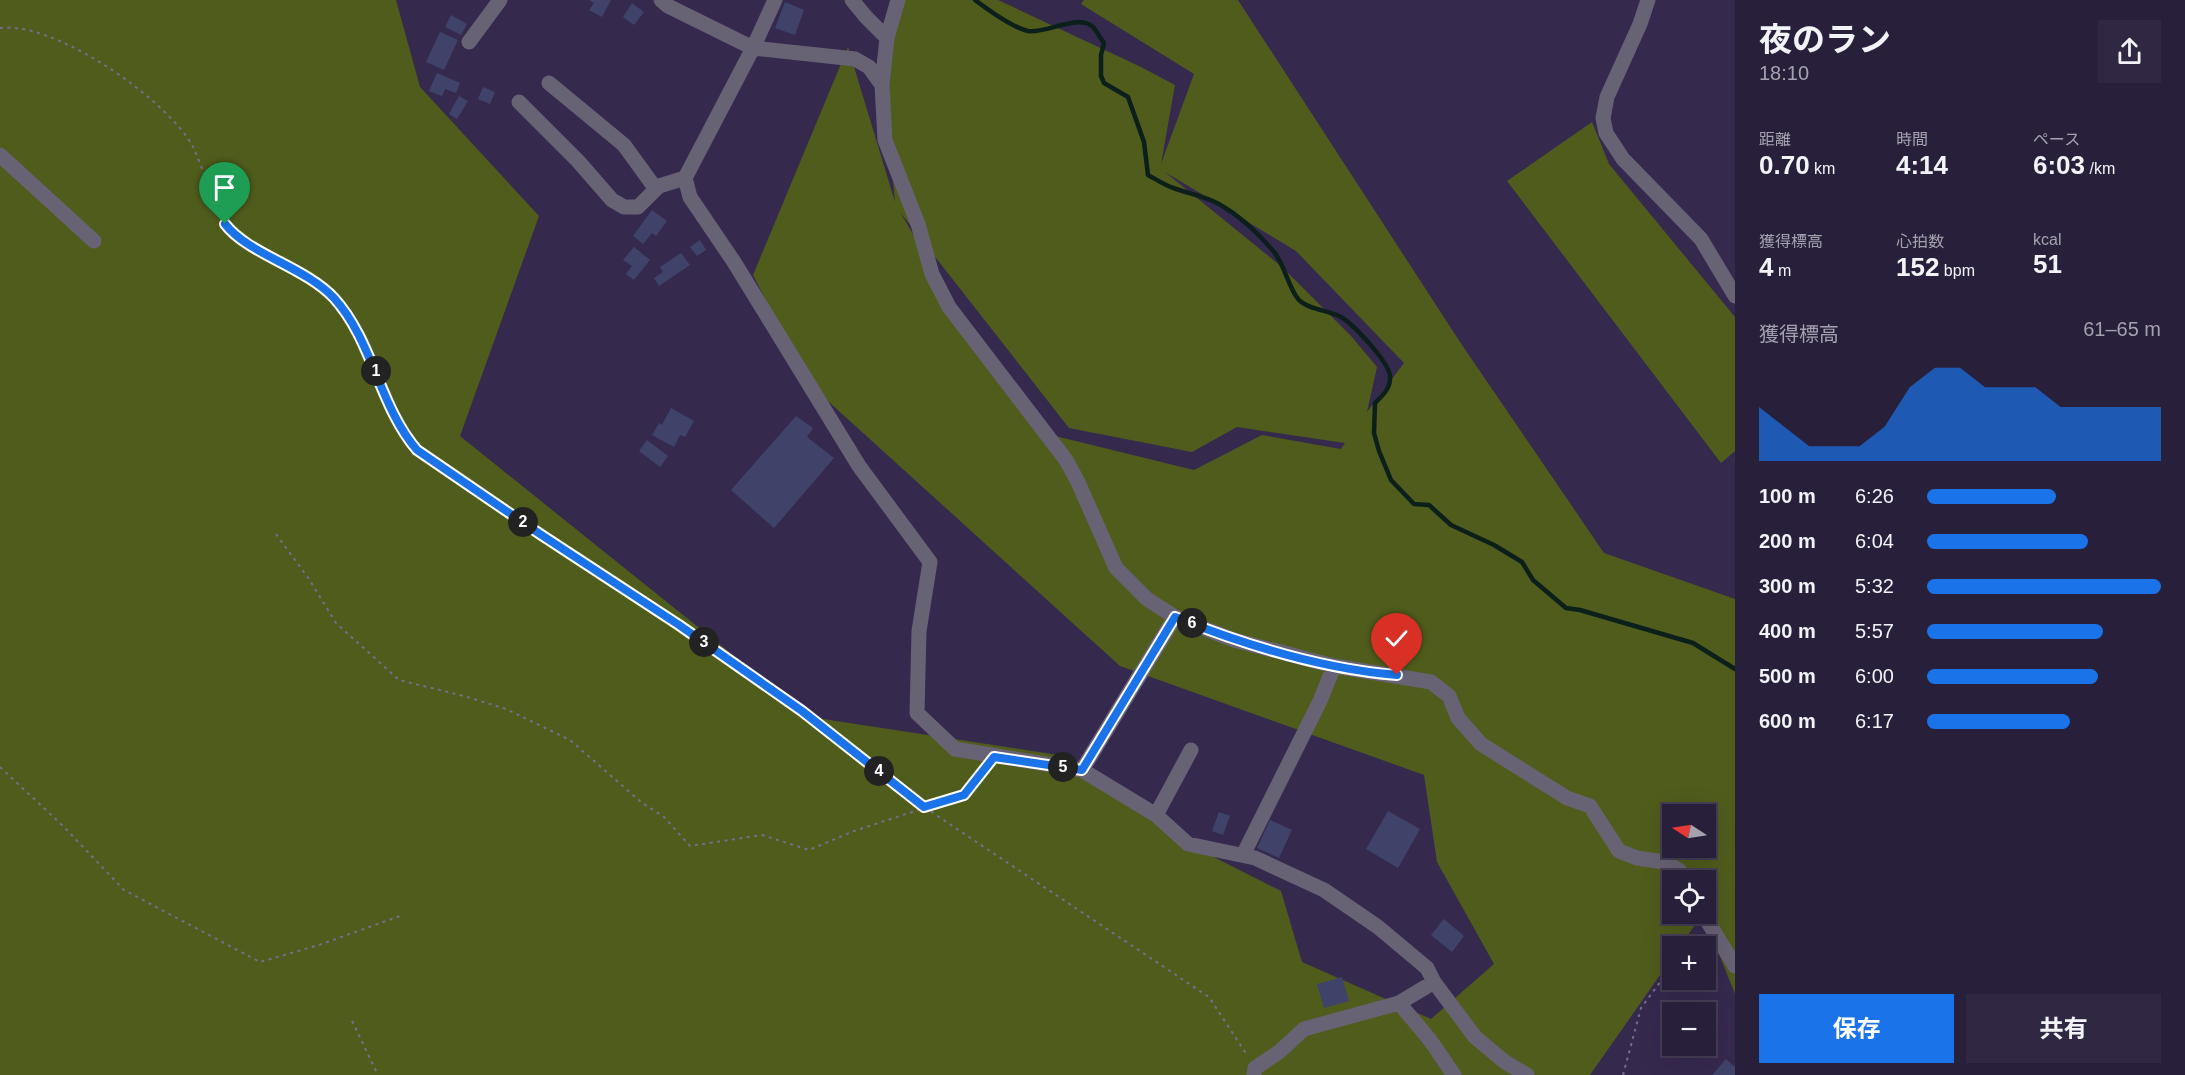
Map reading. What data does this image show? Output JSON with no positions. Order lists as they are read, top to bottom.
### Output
{
  "north": "left",
  "page": {
    "heading": ["夜のラン", "18:10"],
    "stats": [
      ["距離", "0.70 km"],
      ["時間", "4:14"],
      ["ペース", "6:03 /km"],
      ["獲得標高", "4 m"],
      ["心拍数", "152 bpm"],
      ["kcal", "51"]
    ],
    "chart": ["獲得標高", "61–65 m"],
    "pins": [
      "1",
      "2",
      "6",
      "3",
      "5",
      "4"
    ],
    "list": [
      {
        "name": "100 m",
        "note": "6:26"
      },
      {
        "name": "200 m",
        "note": "6:04"
      },
      {
        "name": "300 m",
        "note": "5:32"
      },
      {
        "name": "400 m",
        "note": "5:57"
      },
      {
        "name": "500 m",
        "note": "6:00"
      },
      {
        "name": "600 m",
        "note": "6:17"
      }
    ],
    "map_buttons": ["+", "−"],
    "buttons": ["保存", "共有"]
  }
}
